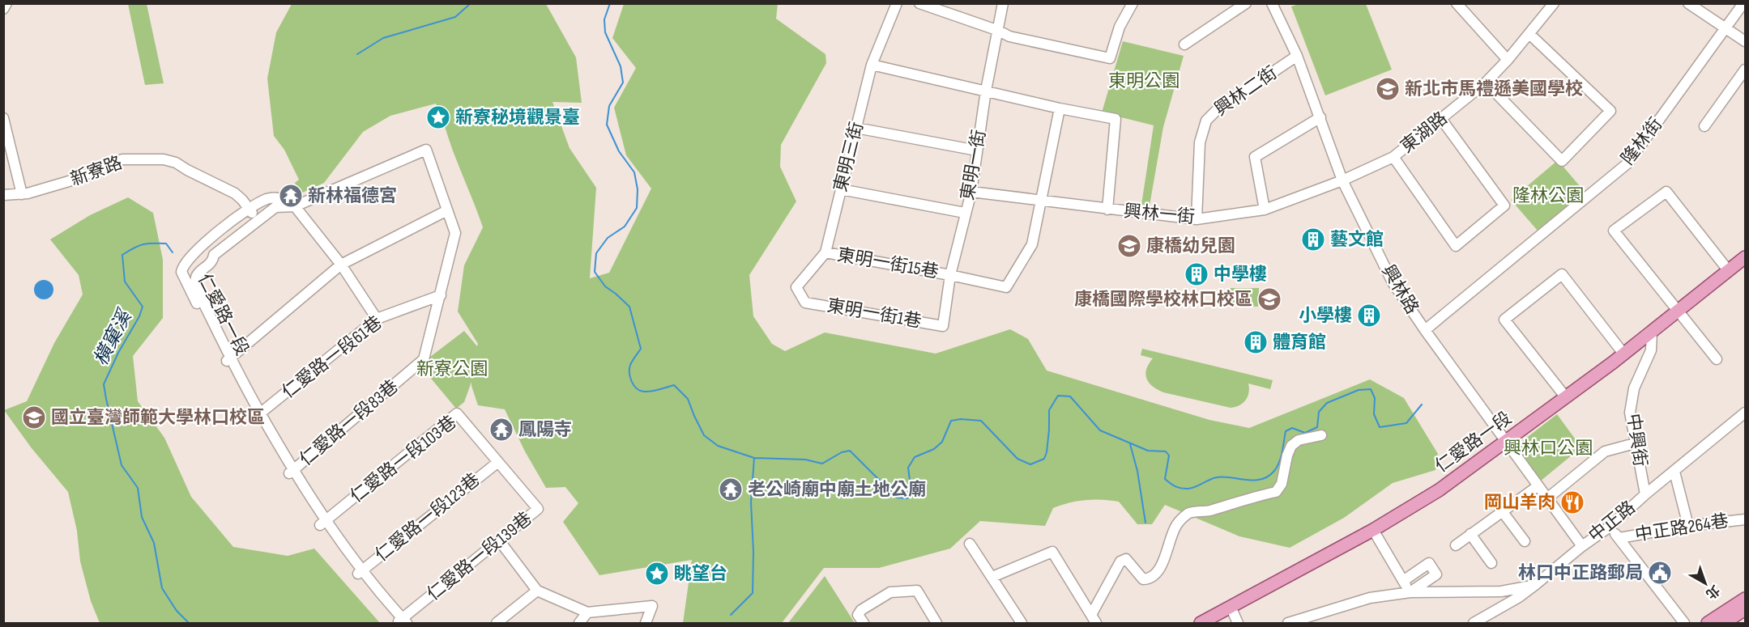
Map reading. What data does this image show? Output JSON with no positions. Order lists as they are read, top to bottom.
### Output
{
  "streets": {
    "main road": ["仁愛路一段"],
    "street": [
      "興林二街",
      "東湖路",
      "隆林街",
      "東明三街",
      "東明一街",
      "新寮路",
      "興林一街",
      "東明一街15巷",
      "興林路",
      "東明一街1巷",
      "仁愛路一段61巷",
      "仁愛路一段83巷",
      "中興街",
      "仁愛路一段103巷",
      "仁愛路一段123巷",
      "中正路",
      "中正路264巷",
      "仁愛路一段139巷"
    ]
  },
  "crossings": [
    ["興林二街", "興林一街"],
    ["興林二街", "興林路"],
    ["東湖路", "興林一街"],
    ["東湖路", "興林路"],
    ["隆林街", "興林路"],
    ["東明三街", "東明一街15巷"],
    ["東明三街", "東明一街1巷"],
    ["東明一街", "興林一街"],
    ["東明一街", "東明一街15巷"],
    ["東明一街", "東明一街1巷"],
    ["新寮路", "仁愛路一段"],
    ["興林一街", "東明一街15巷"],
    ["興林一街", "興林路"],
    ["興林路", "仁愛路一段"],
    ["興林路", "中正路"],
    ["仁愛路一段", "仁愛路一段61巷"],
    ["仁愛路一段", "仁愛路一段83巷"],
    ["仁愛路一段", "中興街"],
    ["仁愛路一段", "仁愛路一段103巷"],
    ["仁愛路一段", "仁愛路一段123巷"],
    ["仁愛路一段", "仁愛路一段139巷"],
    ["仁愛路一段61巷", "仁愛路一段83巷"],
    ["中興街", "中正路"],
    ["仁愛路一段103巷", "仁愛路一段123巷"],
    ["仁愛路一段103巷", "仁愛路一段139巷"]
  ],
  "water": ["橫窠溪"],
  "parks": [
    "東明公園",
    "隆林公園",
    "新寮公園",
    "興林口公園"
  ],
  "places": {
    "school or university": [
      "新北市馬禮遜美國學校",
      "康橋幼兒園",
      "康橋國際學校林口校區",
      "國立臺灣師範大學林口校區"
    ],
    "place": ["新寮秘境觀景臺", "眺望台"],
    "temple": ["新林福德宮", "鳳陽寺", "老公崎廟中廟土地公廟"],
    "building": [
      "藝文館",
      "中學樓",
      "小學樓",
      "體育館"
    ],
    "restaurant": ["岡山羊肉"],
    "public building": ["林口中正路郵局"]
  },
  "north": "bottom right"
}
